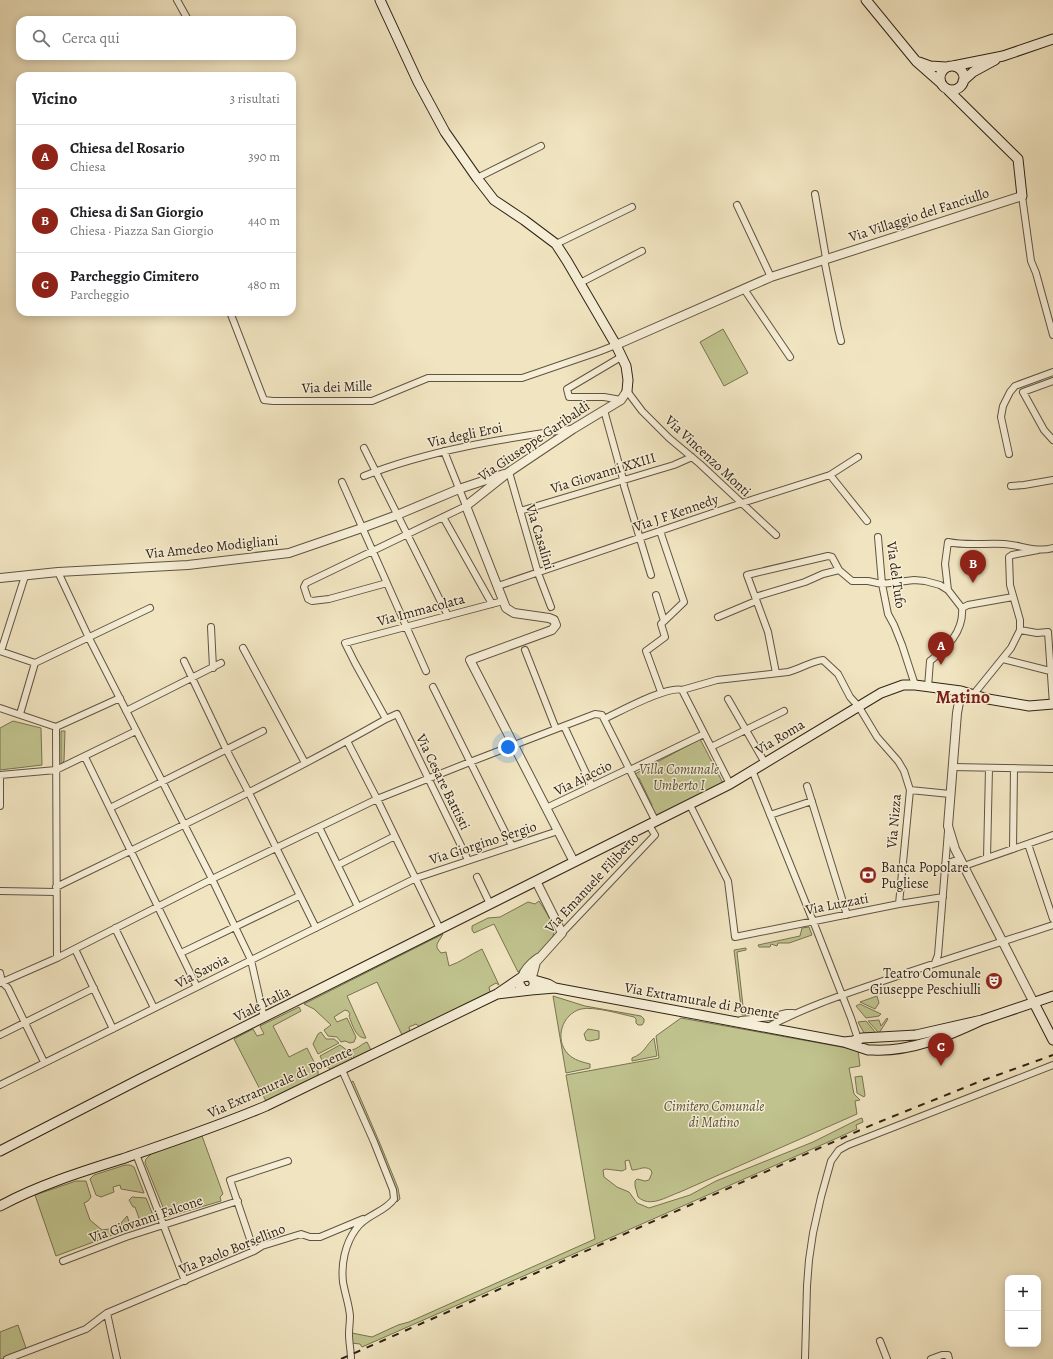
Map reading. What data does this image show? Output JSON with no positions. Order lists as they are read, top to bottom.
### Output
{
  "streets": {
    "main road": ["Via Roma", "Via Extramurale di Ponente", "Viale Italia"],
    "street": [
      "Via Villaggio del Fanciullo",
      "Via dei Mille",
      "Via degli Eroi",
      "Via Giuseppe Garibaldi",
      "Via Vincenzo Monti",
      "Via Giovanni XXIII",
      "Via J F Kennedy",
      "Via Casalini",
      "Via Amedeo Modigliani",
      "Via del Tufo",
      "Via Immacolata",
      "Via Ajaccio",
      "Via Cesare Battisti",
      "Via Nizza",
      "Via Giorgino Sergio",
      "Via Emanuele Filiberto",
      "Via Luzzati",
      "Via Savoia",
      "Via Giovanni Falcone",
      "Via Paolo Borsellino"
    ]
  },
  "crossings": [
    ["Via Villaggio del Fanciullo", "Via dei Mille"],
    ["Via degli Eroi", "Via Giuseppe Garibaldi"],
    ["Via Giuseppe Garibaldi", "Via Vincenzo Monti"],
    ["Via Giuseppe Garibaldi", "Via Casalini"],
    ["Via Giuseppe Garibaldi", "Via Amedeo Modigliani"],
    ["Via Vincenzo Monti", "Via Giovanni XXIII"],
    ["Via Vincenzo Monti", "Via J F Kennedy"],
    ["Via Giovanni XXIII", "Via Casalini"],
    ["Via J F Kennedy", "Via Casalini"],
    ["Via Casalini", "Via Amedeo Modigliani"],
    ["Via del Tufo", "Via Roma"],
    ["Via Immacolata", "Via Cesare Battisti"],
    ["Via Roma", "Via Nizza"],
    ["Via Roma", "Via Emanuele Filiberto"],
    ["Via Roma", "Via Luzzati"],
    ["Via Roma", "Viale Italia"],
    ["Via Cesare Battisti", "Via Giorgino Sergio"],
    ["Via Nizza", "Via Luzzati"],
    ["Via Giorgino Sergio", "Via Savoia"],
    ["Via Extramurale di Ponente", "Via Paolo Borsellino"]
  ],
  "districts": ["Matino"],
  "parks": ["Villa Comunale Umberto I", "Cimitero Comunale di Matino"],
  "places": {
    "bank": ["Banca Popolare Pugliese"],
    "theatre": ["Teatro Comunale Giuseppe Peschiulli"]
  },
  "page": {
    "search": "Cerca qui",
    "heading": ["Vicino", "3 risultati"],
    "list": [
      {
        "mark": "A",
        "name": "Chiesa del Rosario",
        "note": "Chiesa",
        "value": "390 m"
      },
      {
        "mark": "B",
        "name": "Chiesa di San Giorgio",
        "note": "Chiesa · Piazza San Giorgio",
        "value": "440 m"
      },
      {
        "mark": "C",
        "name": "Parcheggio Cimitero",
        "note": "Parcheggio",
        "value": "480 m"
      }
    ],
    "pins": ["B", "A", "C"],
    "map_buttons": ["+", "−"]
  }
}
